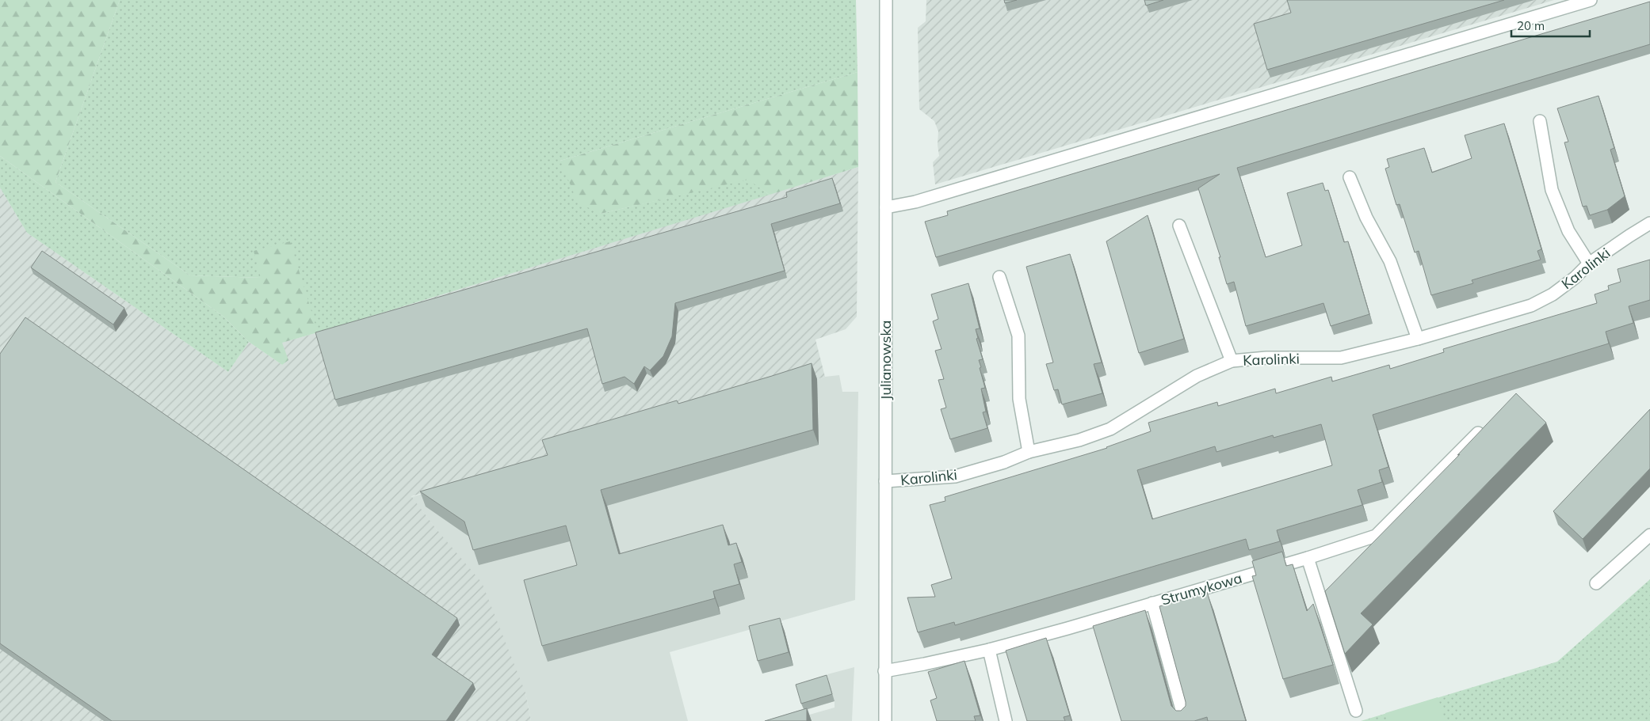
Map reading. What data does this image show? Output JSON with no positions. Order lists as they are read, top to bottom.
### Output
{
  "streets": {
    "street": ["Karolinki", "Julianowska", "Strumykowa"]
  },
  "crossings": [
    ["Karolinki", "Julianowska"],
    ["Julianowska", "Strumykowa"]
  ],
  "scale_bar": "20 m"
}
